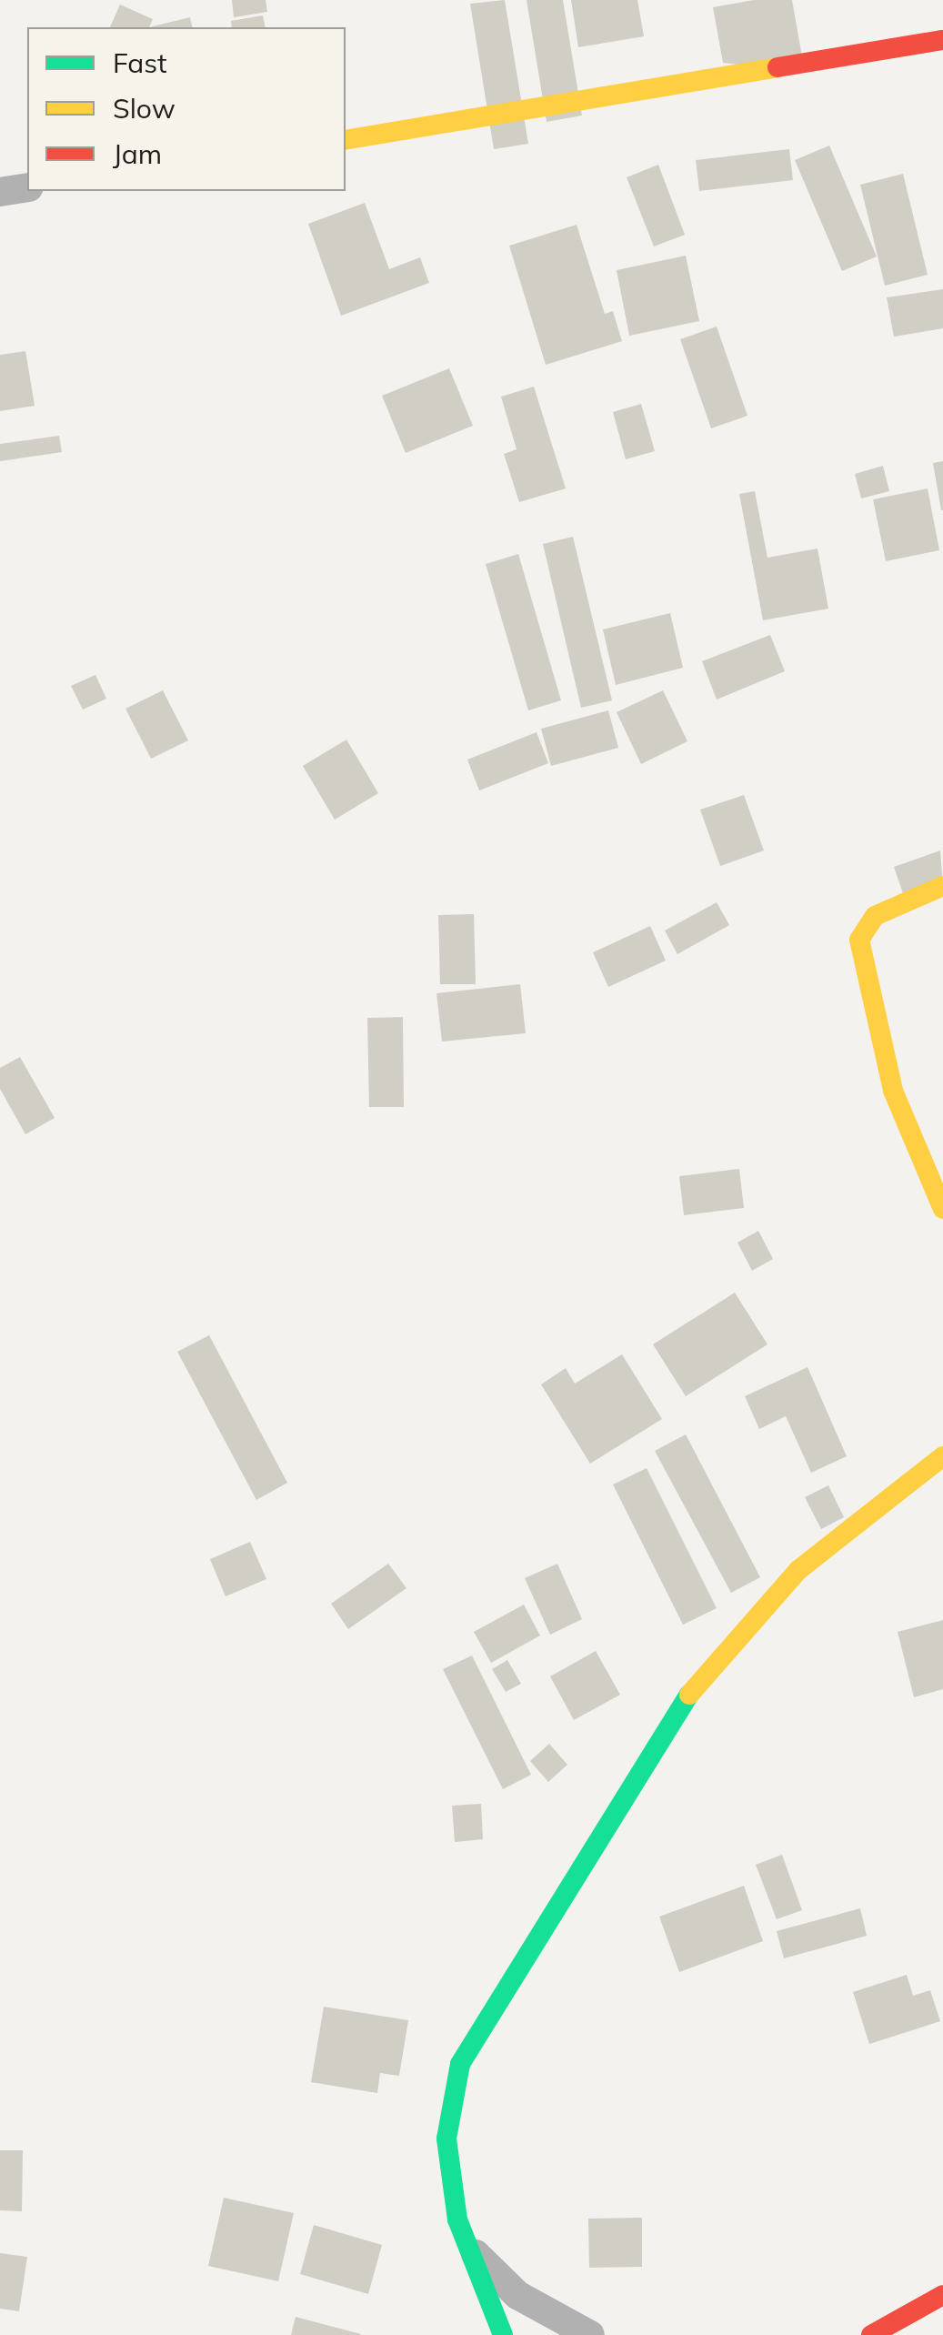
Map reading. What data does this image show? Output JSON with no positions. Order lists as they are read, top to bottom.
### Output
{
  "legend": ["Fast", "Slow", "Jam"]
}
